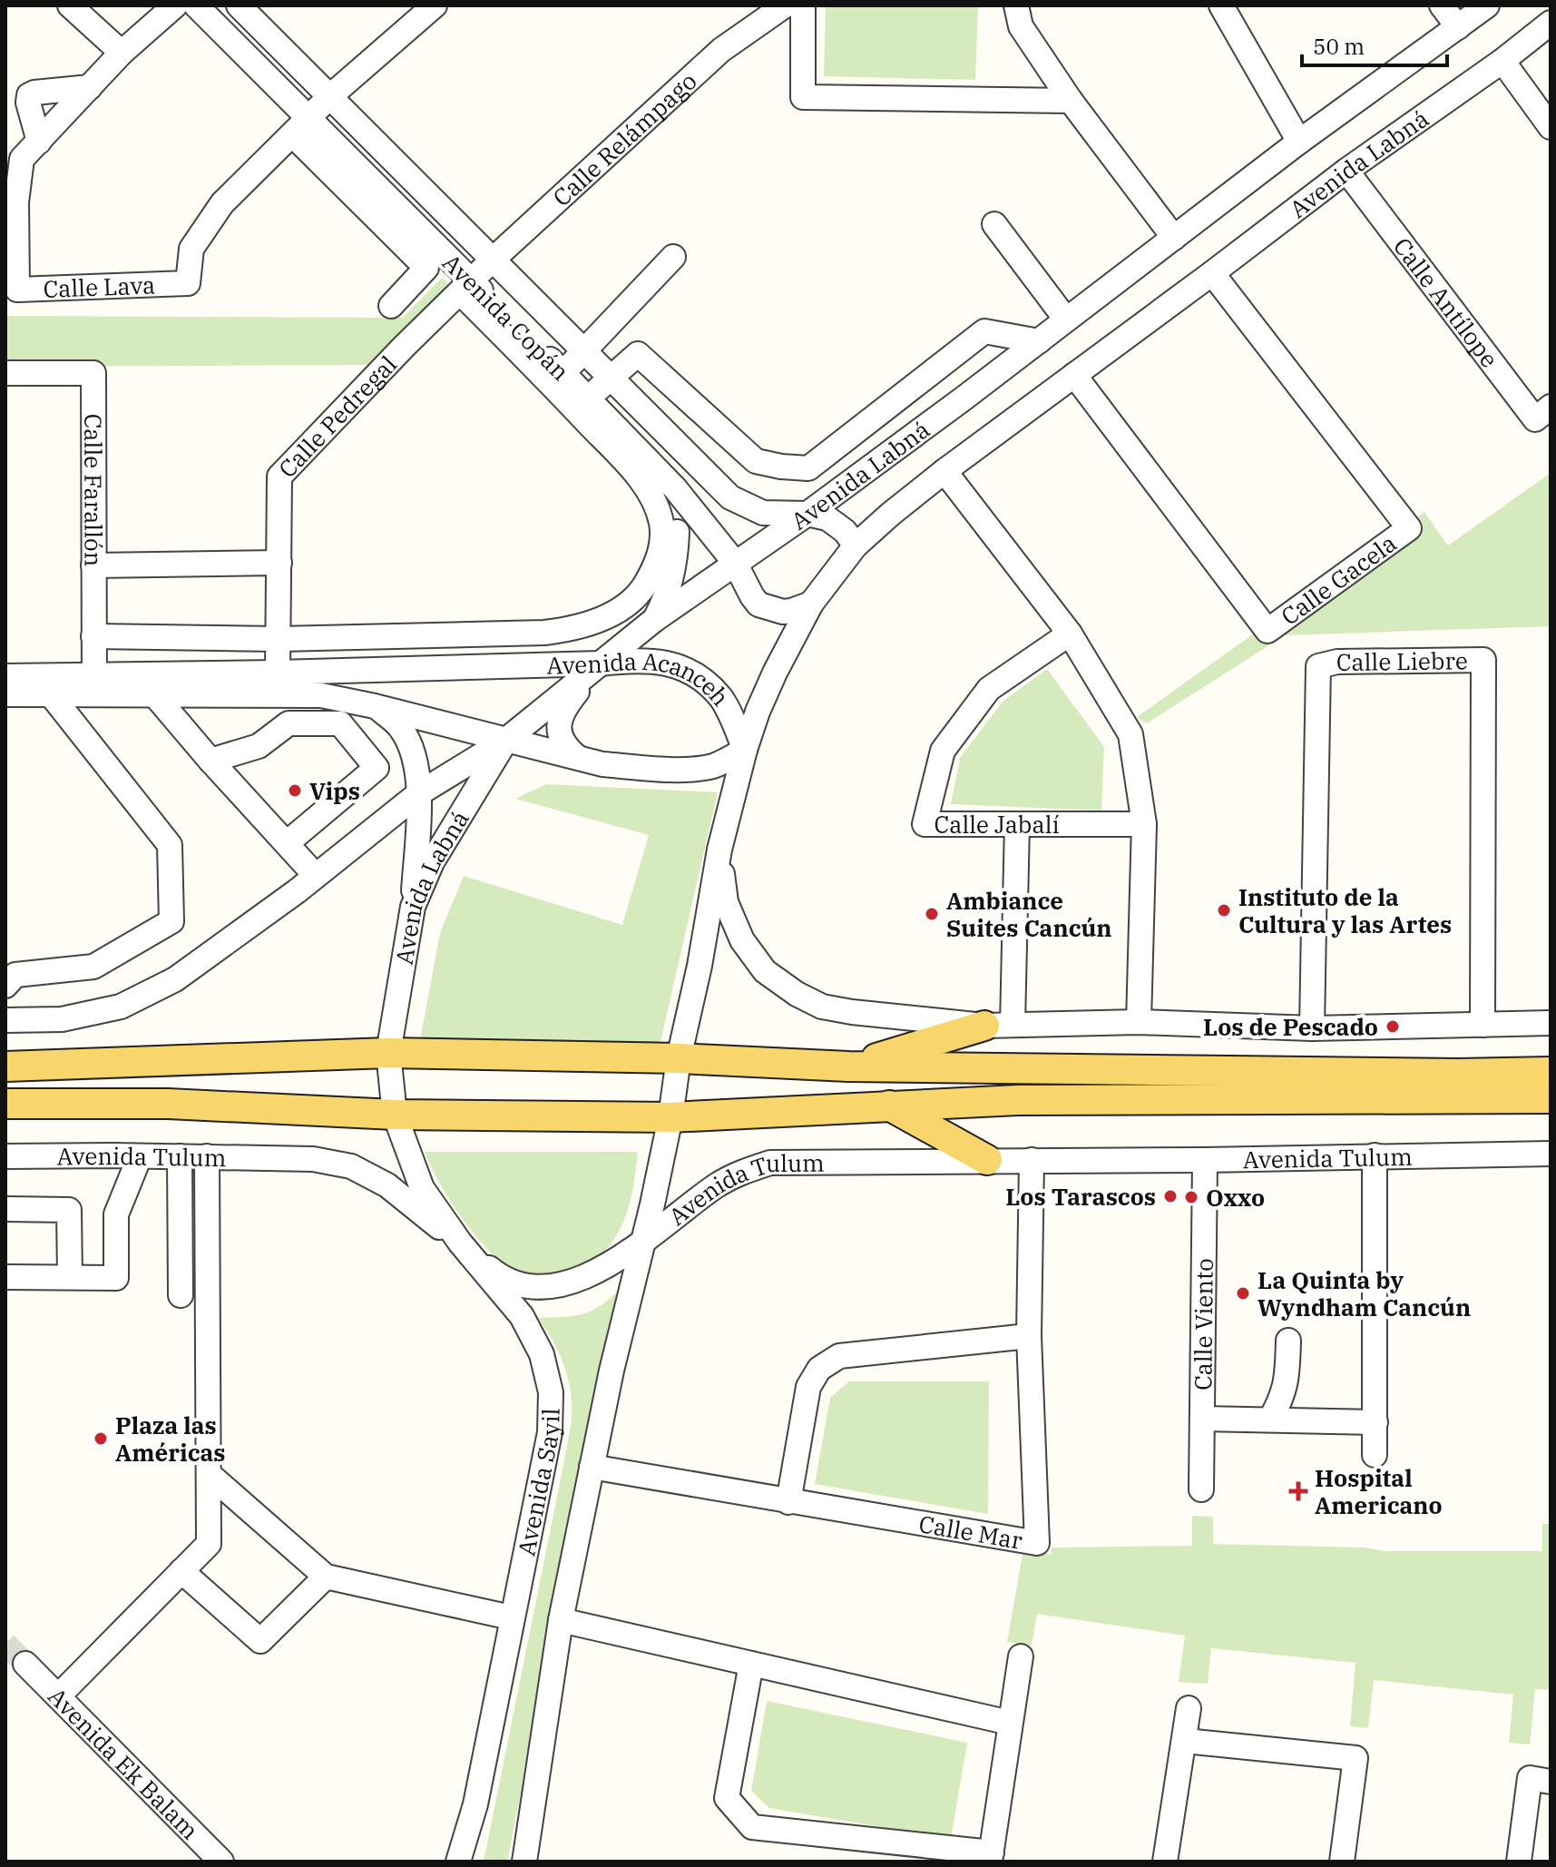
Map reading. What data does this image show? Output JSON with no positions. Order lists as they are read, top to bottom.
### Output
{
  "streets": {
    "street": [
      "Calle Relámpago",
      "Avenida Labná",
      "Calle Lava",
      "Calle Antílope",
      "Avenida Copán",
      "Calle Pedregal",
      "Calle Farallón",
      "Calle Gacela",
      "Calle Liebre",
      "Avenida Acanceh",
      "Calle Jabalí",
      "Avenida Tulum",
      "Calle Viento",
      "Avenida Sayil",
      "Calle Mar",
      "Avenida Ek Balam"
    ]
  },
  "crossings": [
    ["Calle Relámpago", "Avenida Copán"],
    ["Calle Relámpago", "Calle Pedregal"],
    ["Avenida Labná", "Calle Antílope"],
    ["Avenida Labná", "Avenida Copán"],
    ["Avenida Labná", "Calle Gacela"],
    ["Avenida Labná", "Avenida Acanceh"],
    ["Avenida Labná", "Avenida Sayil"],
    ["Calle Lava", "Avenida Copán"],
    ["Avenida Copán", "Calle Pedregal"],
    ["Calle Pedregal", "Avenida Acanceh"],
    ["Calle Farallón", "Avenida Acanceh"],
    ["Avenida Tulum", "Calle Viento"],
    ["Avenida Tulum", "Avenida Sayil"],
    ["Avenida Tulum", "Calle Mar"]
  ],
  "places": {
    "other": [
      "Vips",
      "Instituto de la Cultura y las Artes",
      "Ambiance Suites Cancún",
      "Los de Pescado",
      "Los Tarascos",
      "Oxxo",
      "La Quinta by Wyndham Cancún",
      "Plaza las Américas"
    ],
    "health": ["Hospital Americano"]
  },
  "scale_bar": "50 m"
}
